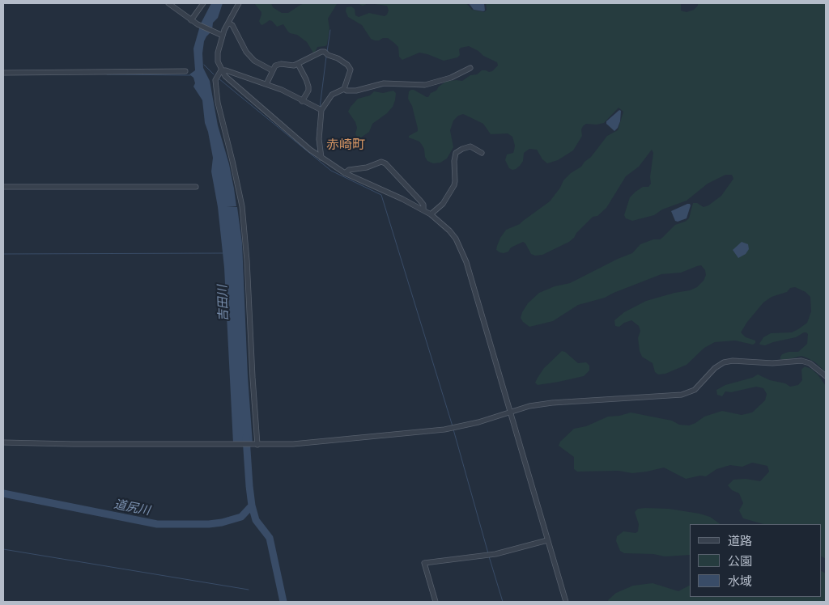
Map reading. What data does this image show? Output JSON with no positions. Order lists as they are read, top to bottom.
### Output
{
  "districts": ["赤崎町"],
  "water": ["吉田川", "道尻川"],
  "legend": ["道路", "公園", "水域"]
}
